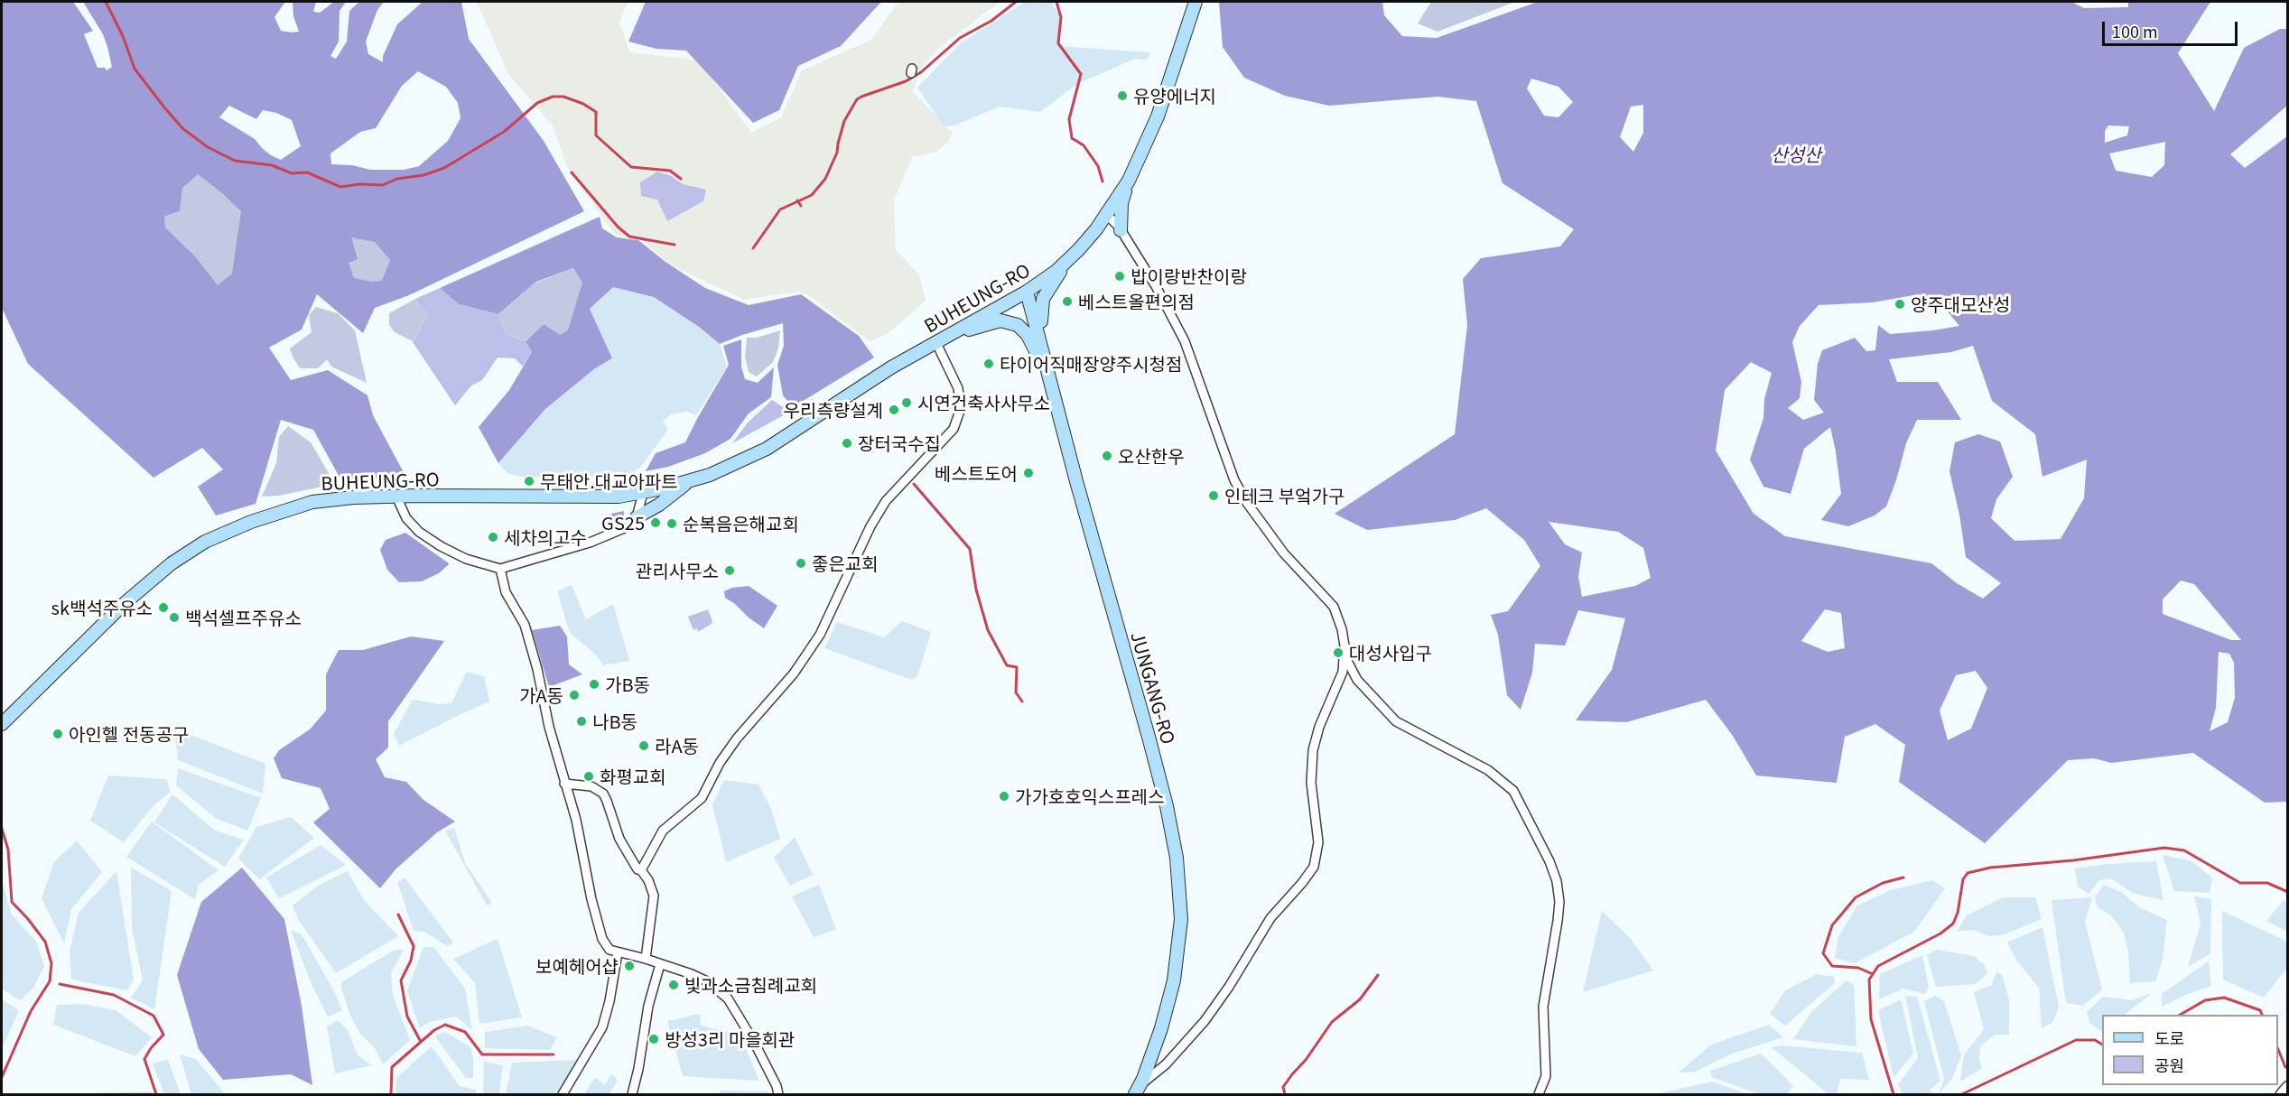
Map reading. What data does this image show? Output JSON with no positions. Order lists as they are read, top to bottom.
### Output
{
  "streets": {
    "main road": ["BUHEUNG-RO", "JUNGANG-RO"]
  },
  "crossings": [
    ["BUHEUNG-RO", "JUNGANG-RO"]
  ],
  "parks": ["산성산"],
  "places": [
    "유양에너지",
    "밥이랑반찬이랑",
    "베스트올편의점",
    "양주대모산성",
    "타이어직매장양주시청점",
    "시연건축사사무소",
    "우리측량설계",
    "장터국수집",
    "오산한우",
    "베스트도어",
    "무태안.대교아파트",
    "인테크 부엌가구",
    "GS25",
    "순복음은해교회",
    "세차의고수",
    "좋은교회",
    "관리사무소",
    "sk백석주유소",
    "백석셀프주유소",
    "대성사입구",
    "가B동",
    "가A동",
    "나B동",
    "아인헬 전동공구",
    "라A동",
    "화평교회",
    "가가호호익스프레스",
    "보예헤어샵",
    "빛과소금침례교회",
    "방성3리 마을회관"
  ],
  "legend": ["도로", "공원"],
  "scale_bar": "100 m"
}
